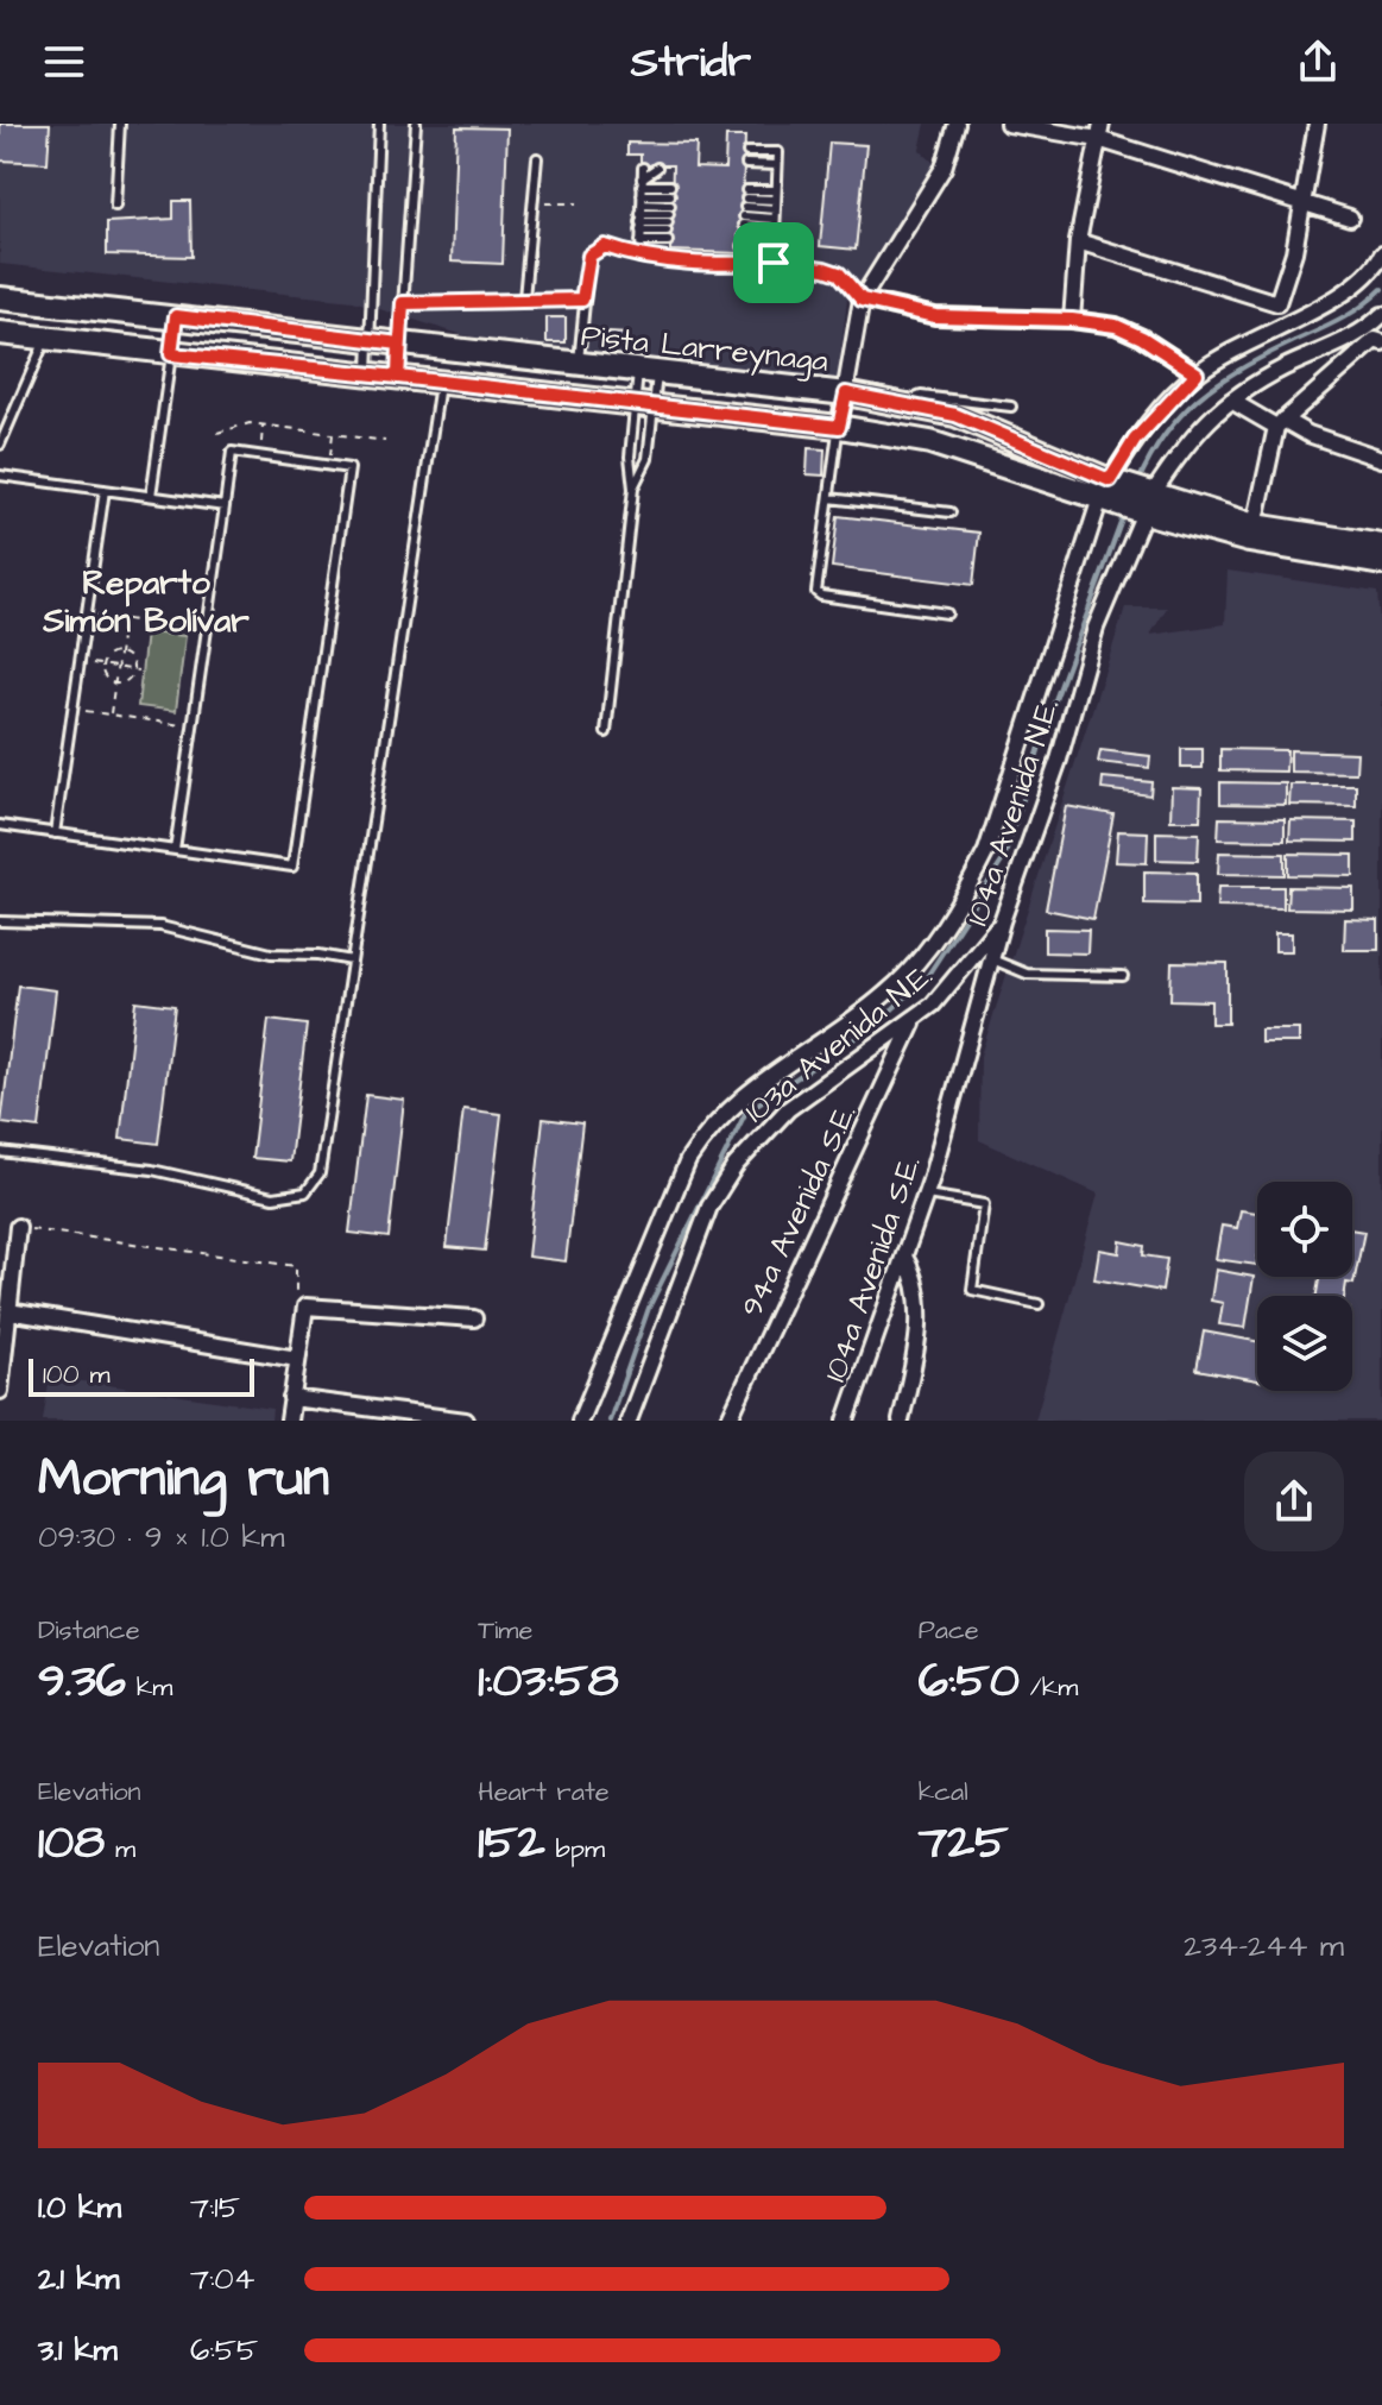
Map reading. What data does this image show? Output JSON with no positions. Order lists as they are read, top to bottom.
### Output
{
  "streets": {
    "main road": ["Pista Larreynaga"],
    "street": [
      "104a Avenida N.E.",
      "103a Avenida N.E.",
      "94a Avenida S.E.",
      "104a Avenida S.E."
    ]
  },
  "crossings": [
    ["Pista Larreynaga", "104a Avenida N.E."],
    ["104a Avenida N.E.", "103a Avenida N.E."],
    ["104a Avenida N.E.", "104a Avenida S.E."],
    ["103a Avenida N.E.", "94a Avenida S.E."]
  ],
  "districts": ["Reparto Simón Bolívar"],
  "scale_bar": "100 m",
  "page": {
    "header": "Stridr",
    "scale": "100 m",
    "heading": ["Morning run", "09:30 · 9 × 1.0 km"],
    "stats": [
      ["Distance", "9.36 km"],
      ["Time", "1:03:58"],
      ["Pace", "6:50 /km"],
      ["Elevation", "108 m"],
      ["Heart rate", "152 bpm"],
      ["kcal", "725"]
    ],
    "chart": ["Elevation", "234–244 m"],
    "list": [
      {
        "name": "1.0 km",
        "note": "7:15"
      },
      {
        "name": "2.1 km",
        "note": "7:04"
      },
      {
        "name": "3.1 km",
        "note": "6:55"
      }
    ]
  }
}
